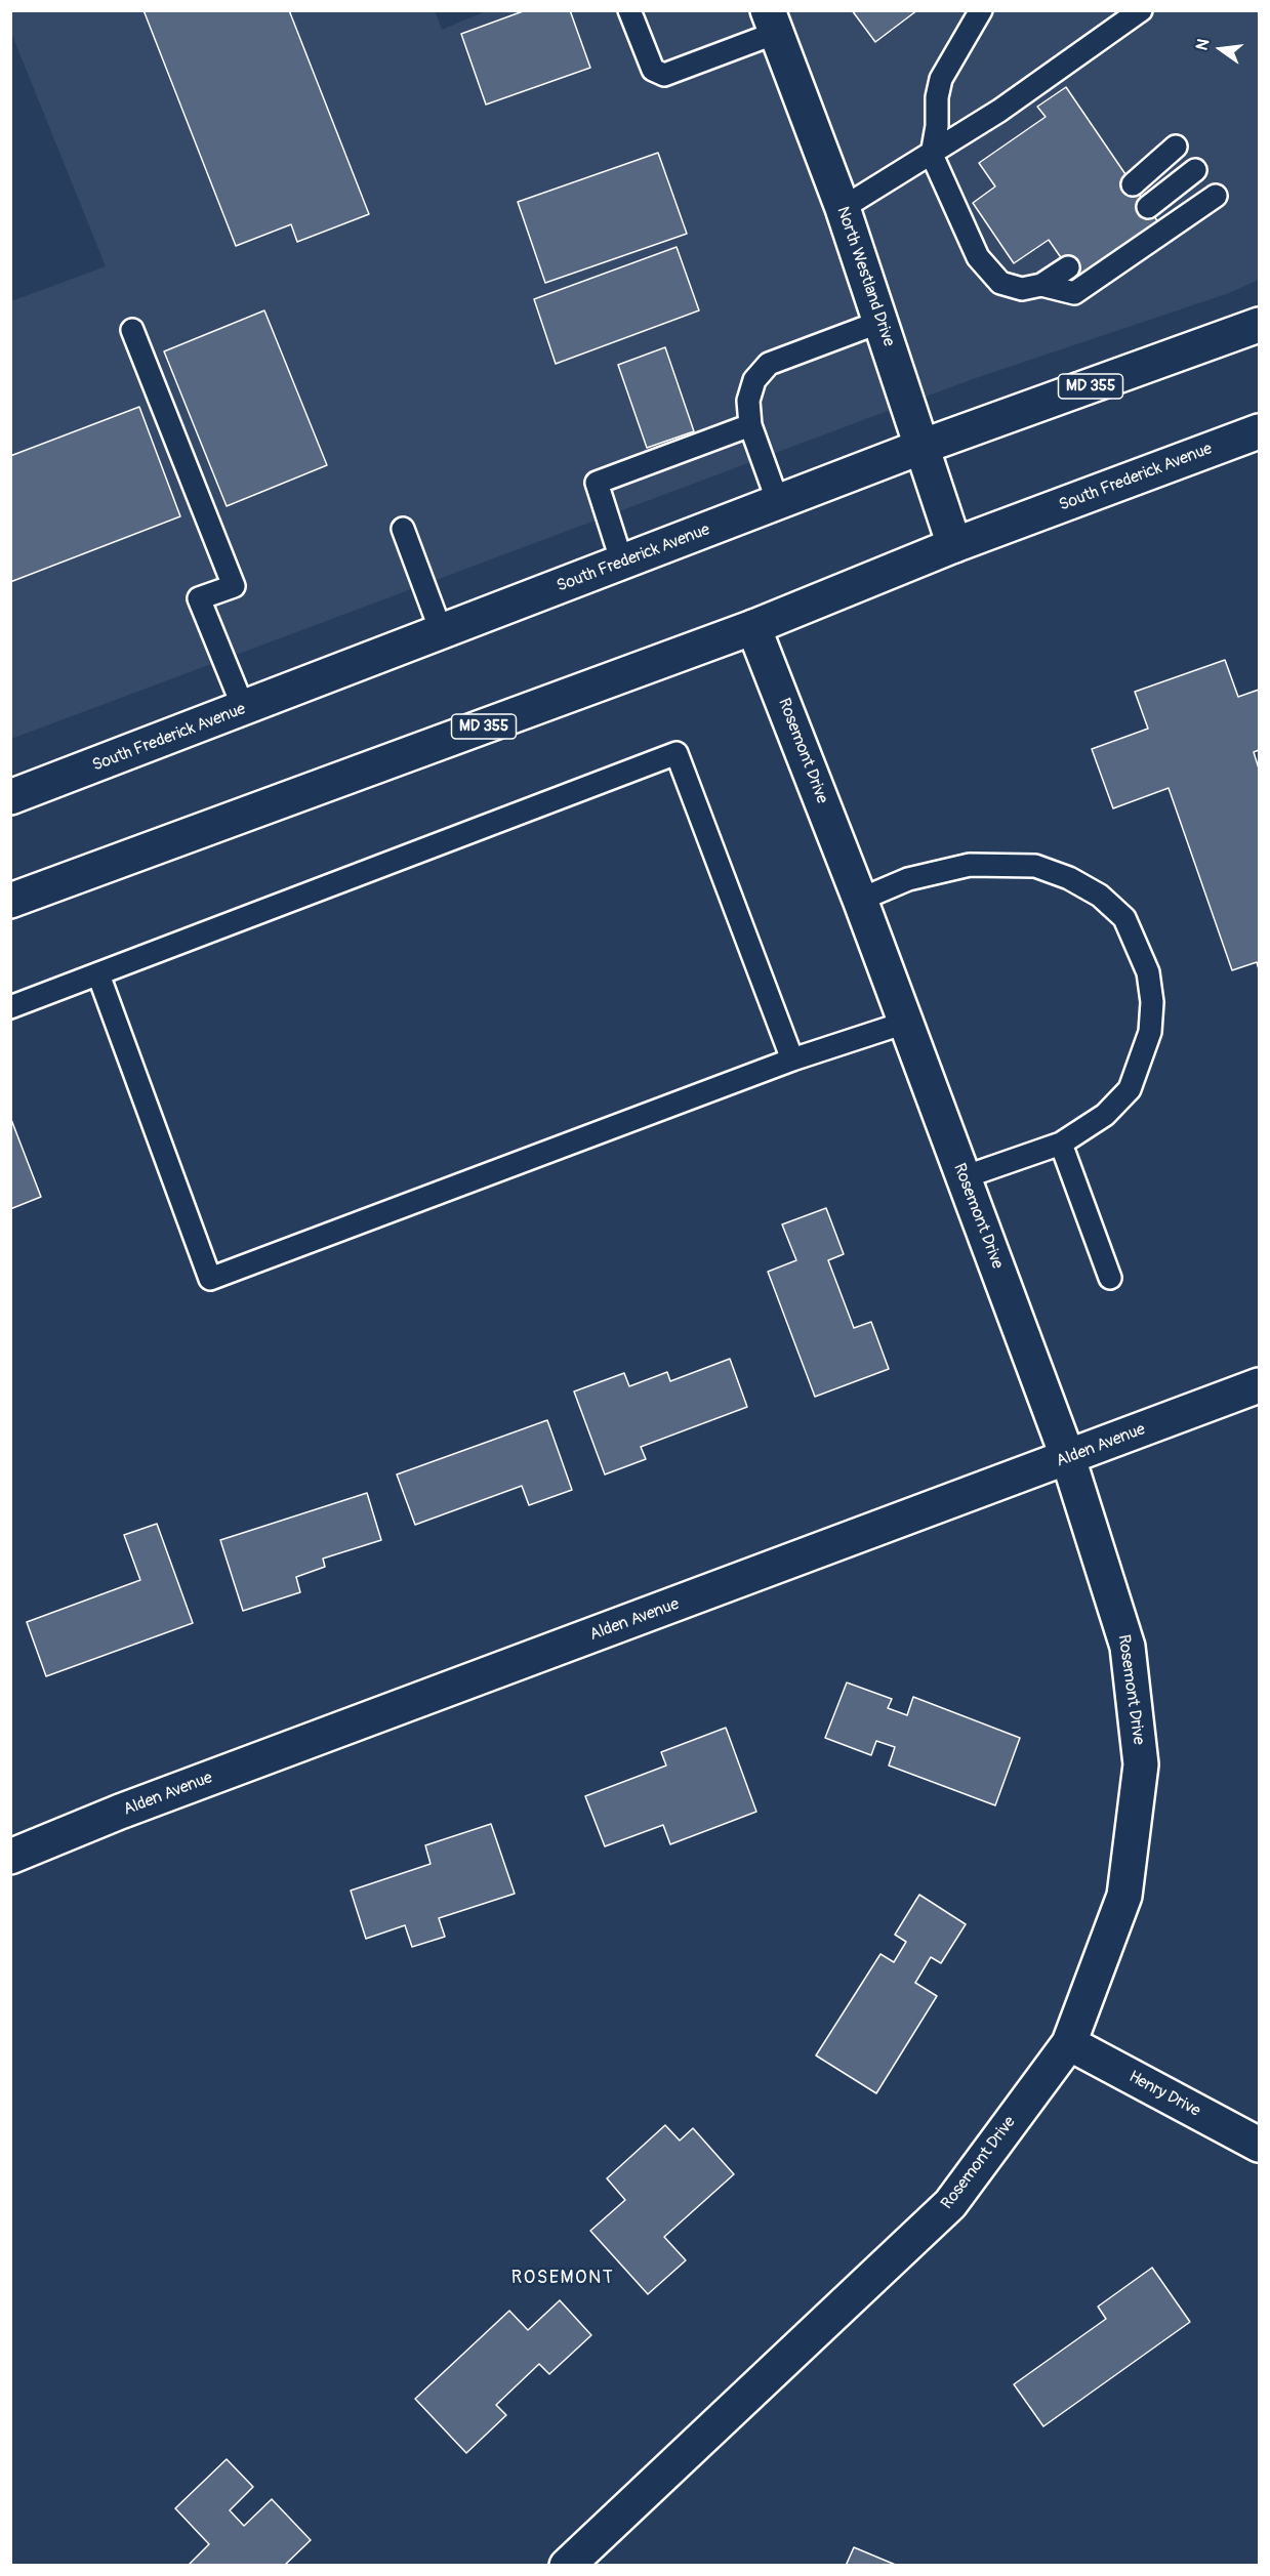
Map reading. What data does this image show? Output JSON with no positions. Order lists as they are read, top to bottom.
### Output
{
  "streets": {
    "street": [
      "North Westland Drive",
      "MD 355",
      "South Frederick Avenue",
      "Rosemont Drive",
      "Alden Avenue",
      "Henry Drive"
    ]
  },
  "crossings": [
    ["North Westland Drive", "South Frederick Avenue"],
    ["South Frederick Avenue", "Rosemont Drive"],
    ["Rosemont Drive", "Alden Avenue"],
    ["Rosemont Drive", "Henry Drive"]
  ],
  "districts": ["ROSEMONT"],
  "north": "left"
}
